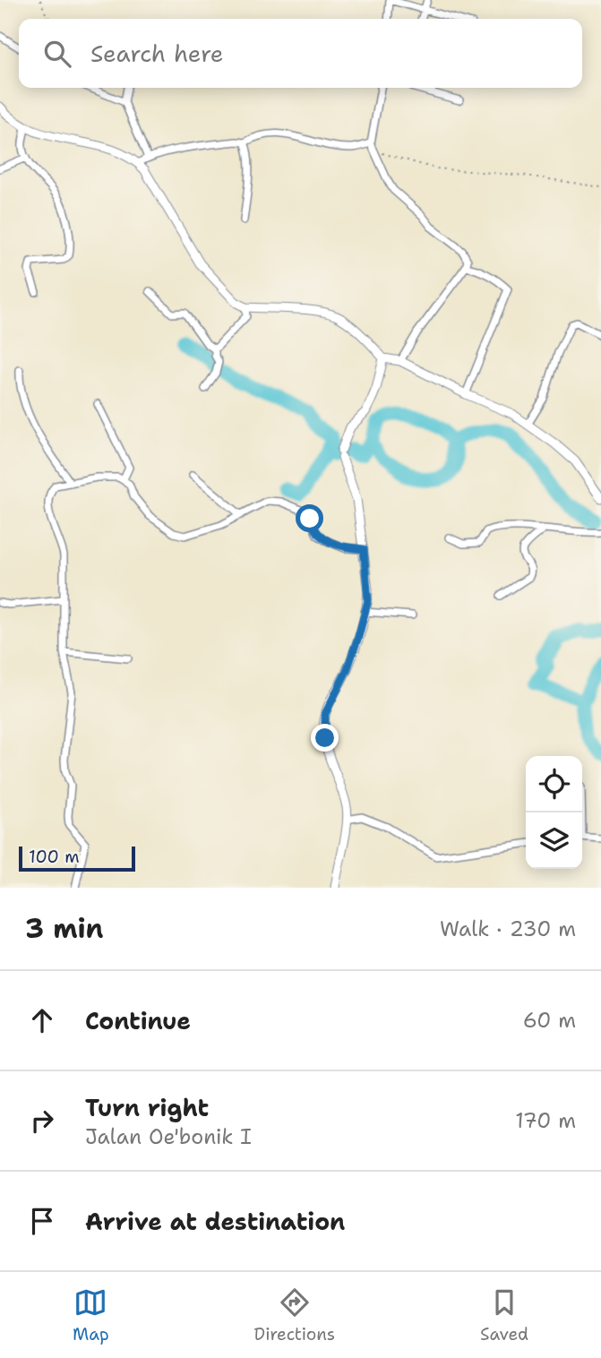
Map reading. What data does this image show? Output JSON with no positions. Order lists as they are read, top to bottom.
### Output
{
  "scale_bar": "100 m",
  "page": {
    "search": "Search here",
    "scale": "100 m",
    "heading": ["3 min", "Walk · 230 m"],
    "list": [
      ["Continue", "60 m"],
      ["Turn right", "Jalan Oe'bonik I", "170 m"],
      "Arrive at destination"
    ],
    "nav": ["Map", "Directions", "Saved"]
  }
}
